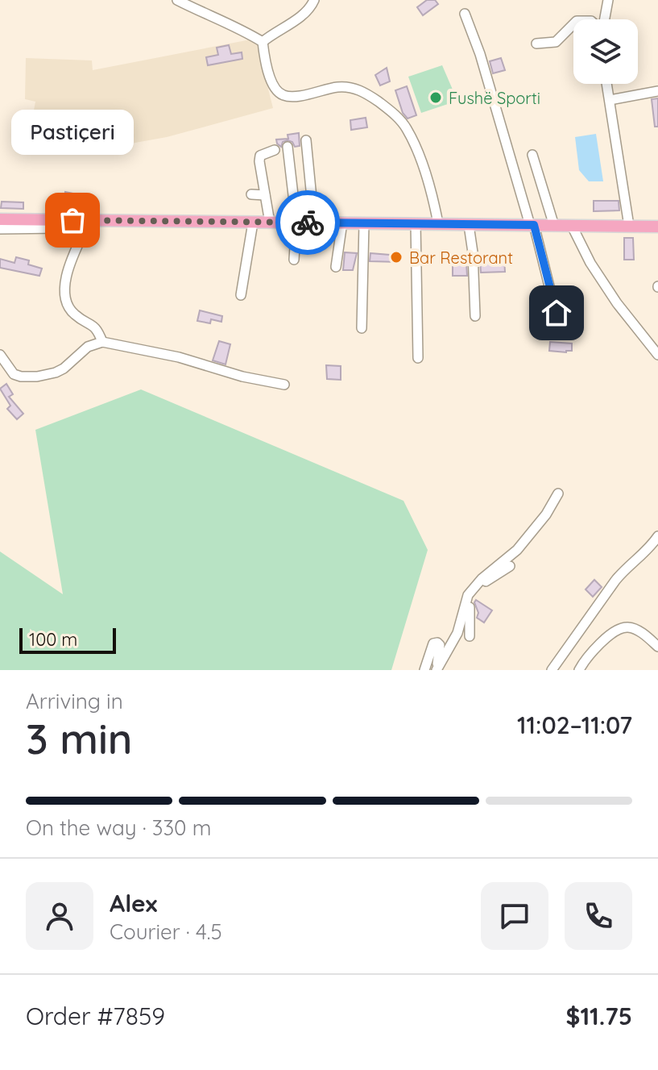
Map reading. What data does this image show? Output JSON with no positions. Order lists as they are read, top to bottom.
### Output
{
  "places": ["Fushë Sporti", "Pastiçeri", "Bar Restorant"],
  "scale_bar": "100 m",
  "page": {
    "bubble": "Pastiçeri",
    "scale": "100 m",
    "heading": ["3 min", "Arriving in", "11:02–11:07"],
    "panel": [
      "Alex",
      "Courier · 4.5",
      "Order #7859",
      "$11.75"
    ],
    "bar": "On the way · 330 m"
  }
}
